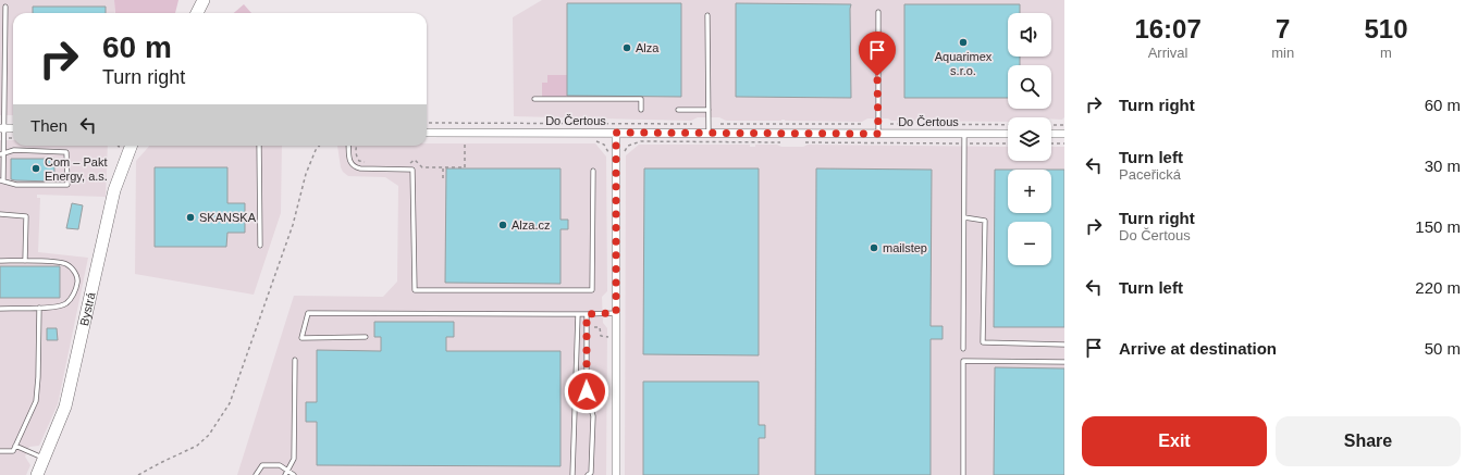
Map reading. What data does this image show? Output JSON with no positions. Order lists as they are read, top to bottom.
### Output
{
  "streets": {
    "street": ["Do Čertous", "Bystrá"]
  },
  "places": [
    "Aquarimex s.r.o.",
    "Alza",
    "Com – Pakt Energy, a.s.",
    "SKANSKA",
    "Alza.cz",
    "mailstep"
  ],
  "page": {
    "eta": [
      "16:07",
      "Arrival",
      "7",
      "min",
      "510",
      "m"
    ],
    "map_buttons": ["+", "−"],
    "turn": ["60 m", "Turn right"],
    "list": [
      {
        "name": "Turn right",
        "value": "60 m"
      },
      {
        "name": "Turn left",
        "note": "Paceřická",
        "value": "30 m"
      },
      {
        "name": "Turn right",
        "note": "Do Čertous",
        "value": "150 m"
      },
      {
        "name": "Turn left",
        "value": "220 m"
      },
      {
        "name": "Arrive at destination",
        "value": "50 m"
      }
    ],
    "then": "Then",
    "buttons": ["Exit", "Share"]
  }
}
